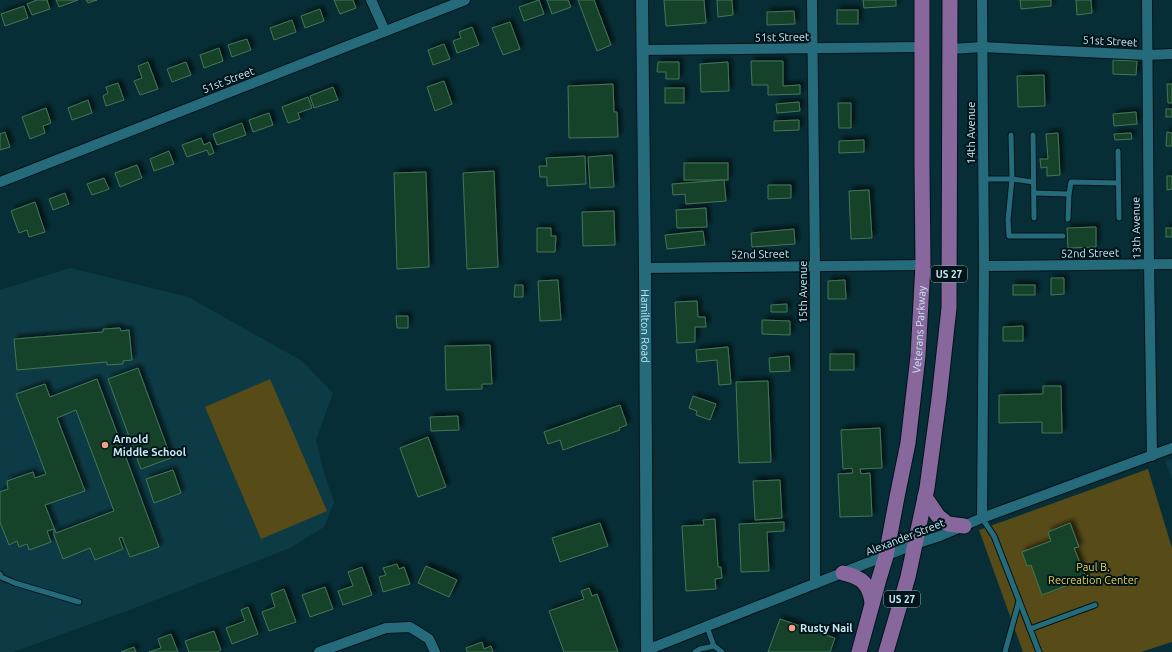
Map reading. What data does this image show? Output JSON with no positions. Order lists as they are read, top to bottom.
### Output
{
  "streets": {
    "main road": ["US 27", "Veterans Parkway"],
    "street": [
      "51st Street",
      "14th Avenue",
      "13th Avenue",
      "52nd Street",
      "15th Avenue",
      "Hamilton Road",
      "Alexander Street"
    ]
  },
  "crossings": [
    ["51st Street", "14th Avenue"],
    ["51st Street", "13th Avenue"],
    ["51st Street", "US 27"],
    ["51st Street", "15th Avenue"],
    ["51st Street", "Hamilton Road"],
    ["51st Street", "Veterans Parkway"],
    ["14th Avenue", "52nd Street"],
    ["13th Avenue", "52nd Street"],
    ["13th Avenue", "Alexander Street"],
    ["52nd Street", "15th Avenue"],
    ["52nd Street", "Hamilton Road"],
    ["52nd Street", "Veterans Parkway"],
    ["US 27", "Alexander Street"],
    ["15th Avenue", "Alexander Street"],
    ["Hamilton Road", "Alexander Street"],
    ["Veterans Parkway", "Alexander Street"]
  ],
  "parks": ["Paul B. Recreation Center"],
  "places": ["Arnold Middle School", "Rusty Nail"]
}
